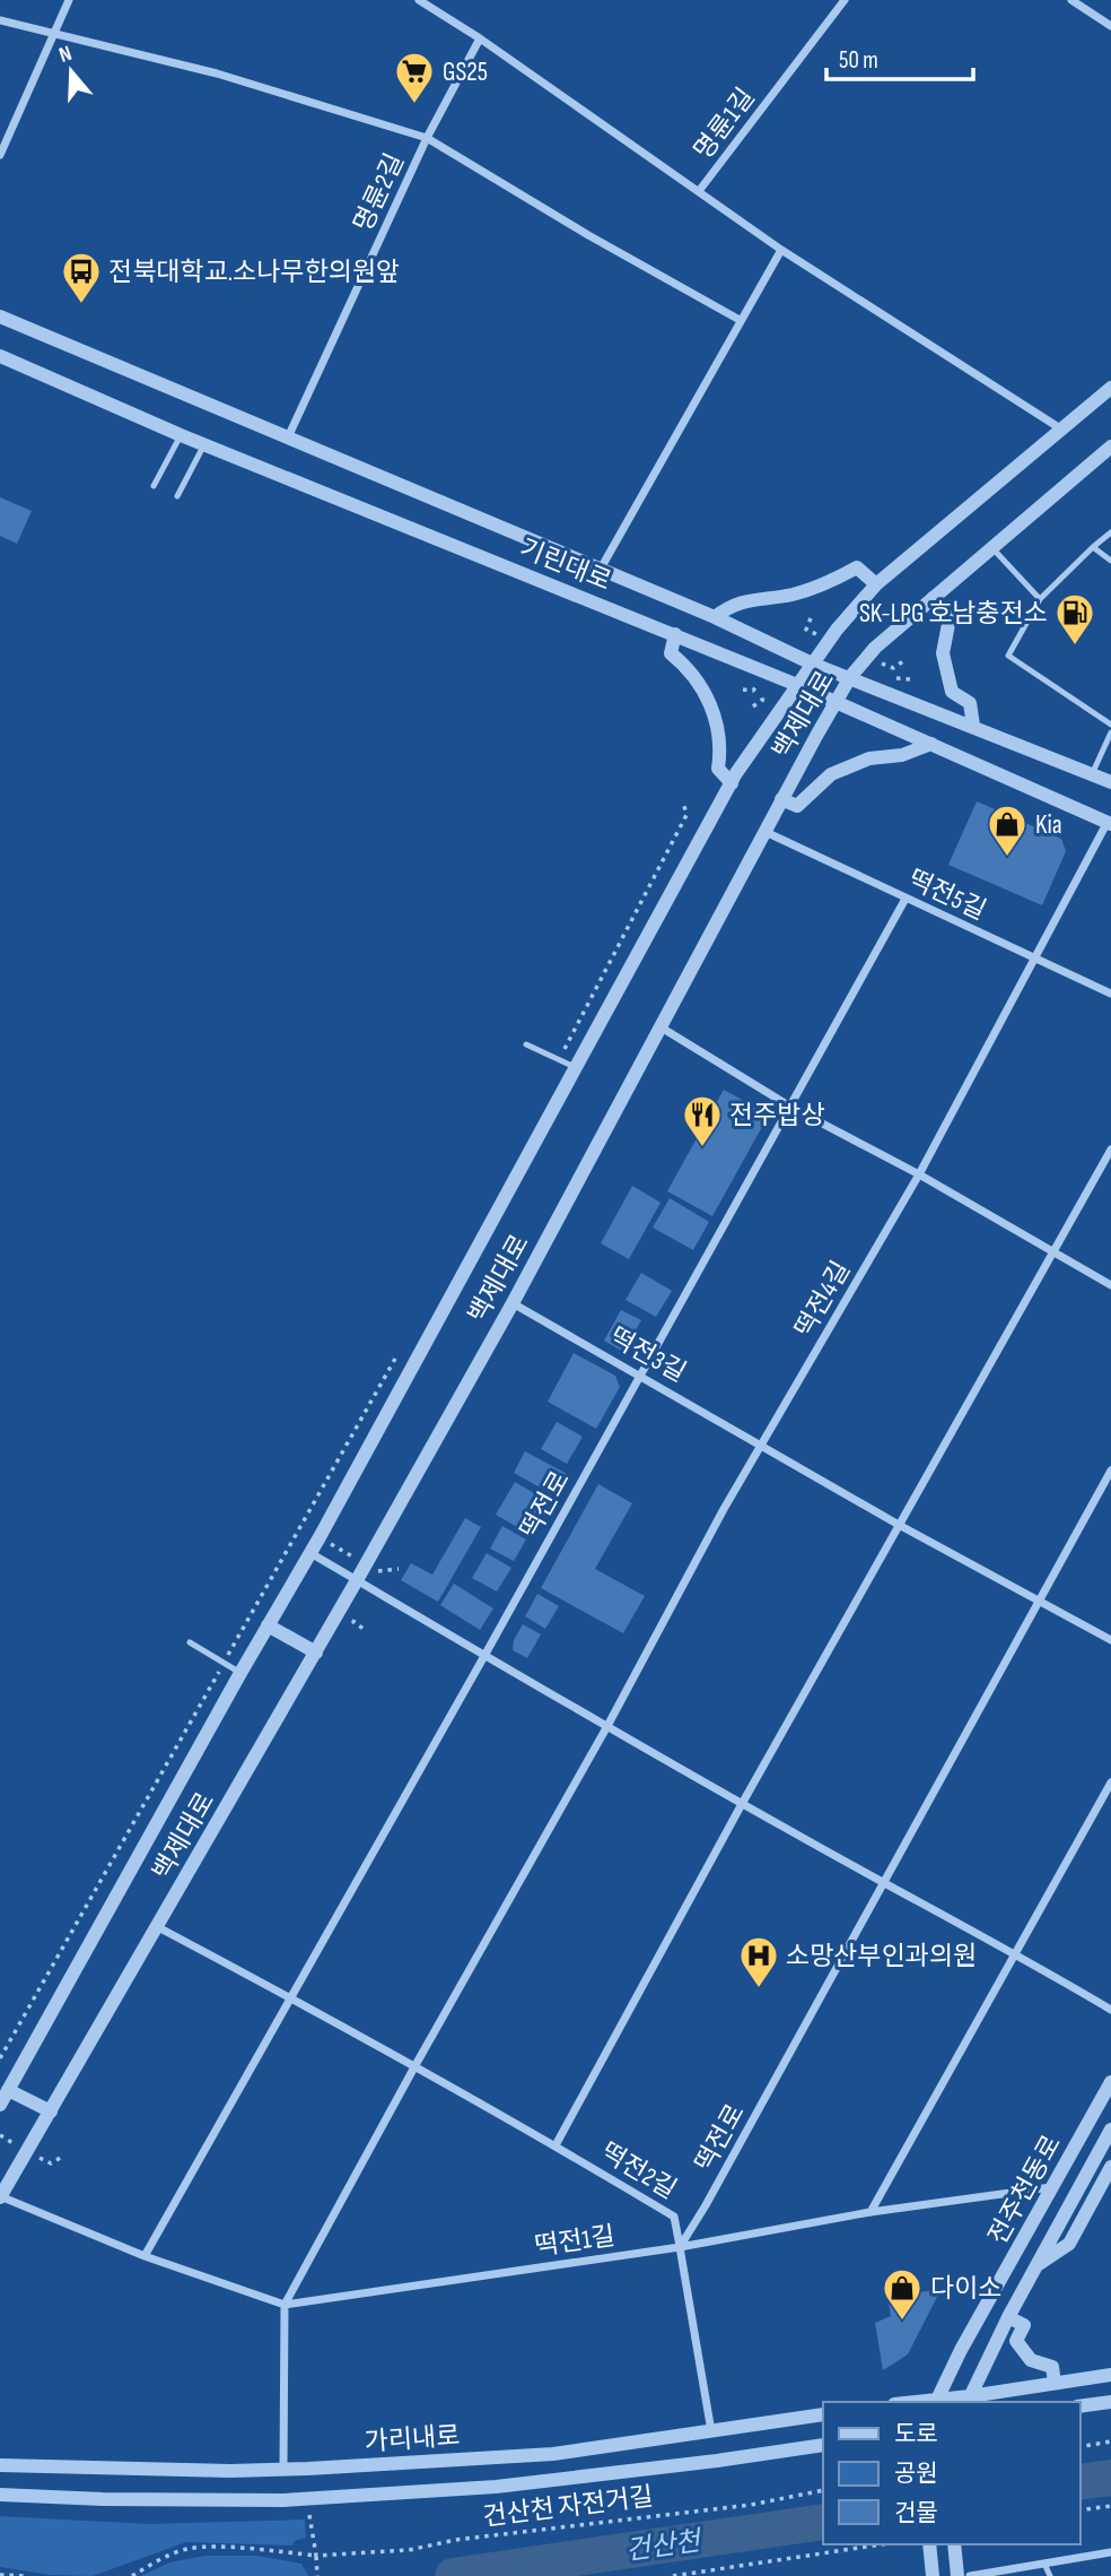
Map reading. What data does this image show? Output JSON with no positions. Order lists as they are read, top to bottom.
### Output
{
  "streets": {
    "street": [
      "명륜1길",
      "명륜2길",
      "기린대로",
      "백제대로",
      "떡전5길",
      "떡전4길",
      "떡전3길",
      "떡전로",
      "떡전2길",
      "전주천동로",
      "떡전1길",
      "가리내로"
    ],
    "path": ["건산천 자전거길"]
  },
  "crossings": [
    ["명륜1길", "백제대로"],
    ["명륜2길", "기린대로"],
    ["기린대로", "백제대로"],
    ["기린대로", "떡전4길"],
    ["백제대로", "떡전5길"],
    ["백제대로", "떡전3길"],
    ["백제대로", "떡전2길"],
    ["백제대로", "떡전1길"],
    ["떡전5길", "떡전4길"],
    ["떡전4길", "떡전3길"],
    ["떡전3길", "떡전로"],
    ["떡전로", "떡전2길"],
    ["떡전로", "떡전1길"],
    ["떡전2길", "떡전1길"],
    ["전주천동로", "떡전1길"]
  ],
  "water": ["건산천"],
  "places": {
    "supermarket": ["GS25"],
    "bus stop": ["전북대학교.소나무한의원앞"],
    "fuel station": ["SK-LPG 호남충전소"],
    "shop": ["Kia", "다이소"],
    "restaurant": ["전주밥상"],
    "hospital": ["소망산부인과의원"]
  },
  "legend": ["도로", "공원", "건물"],
  "scale_bar": "50 m",
  "north": "top"
}
